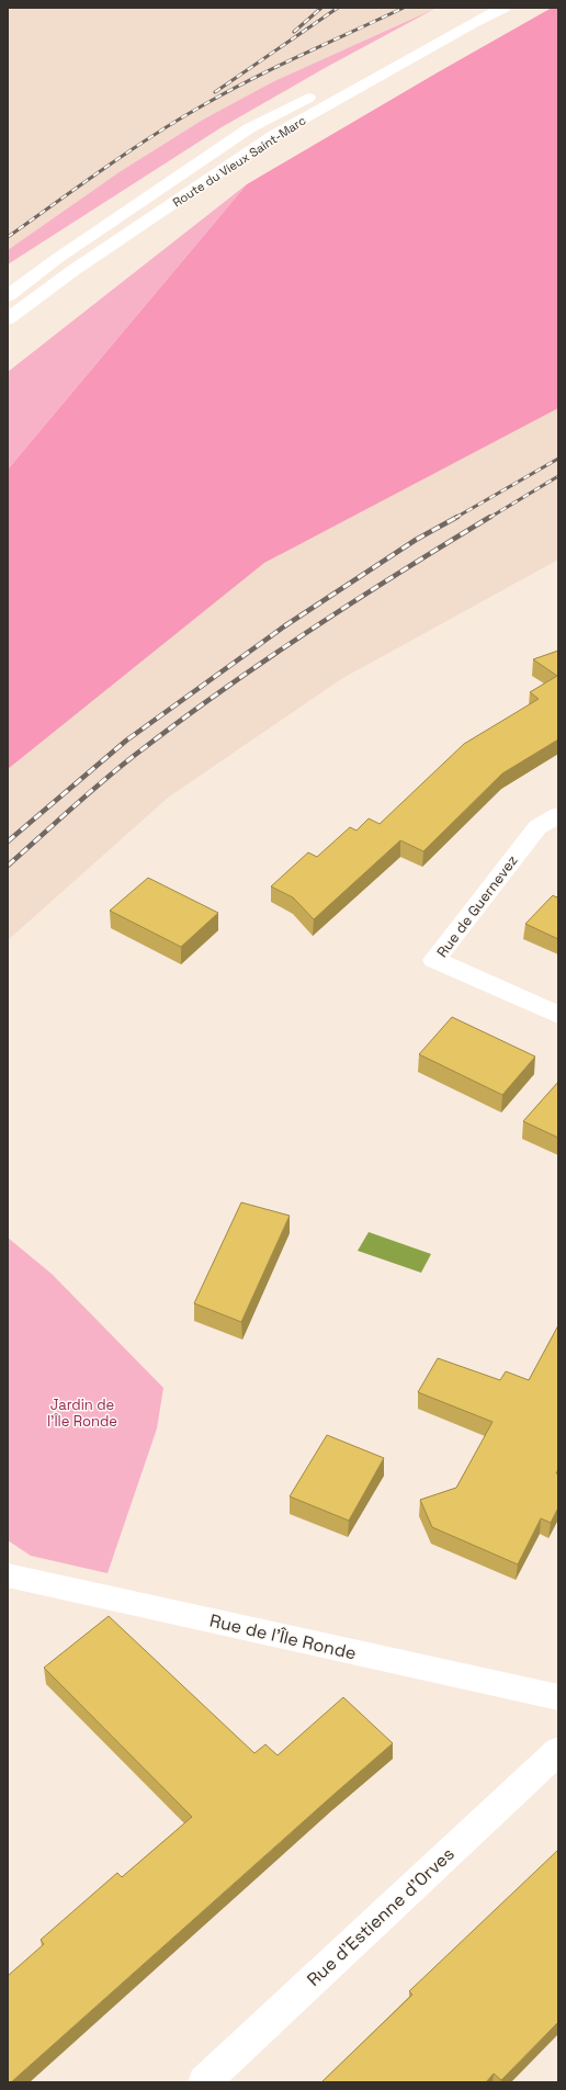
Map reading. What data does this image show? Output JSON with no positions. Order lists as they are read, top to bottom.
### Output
{
  "streets": {
    "main road": [
      "Route du Vieux Saint-Marc",
      "Rue de Guernevez",
      "Rue de l'Île Ronde",
      "Rue d'Estienne d'Orves"
    ]
  },
  "parks": ["Jardin de l'Île Ronde"]
}
